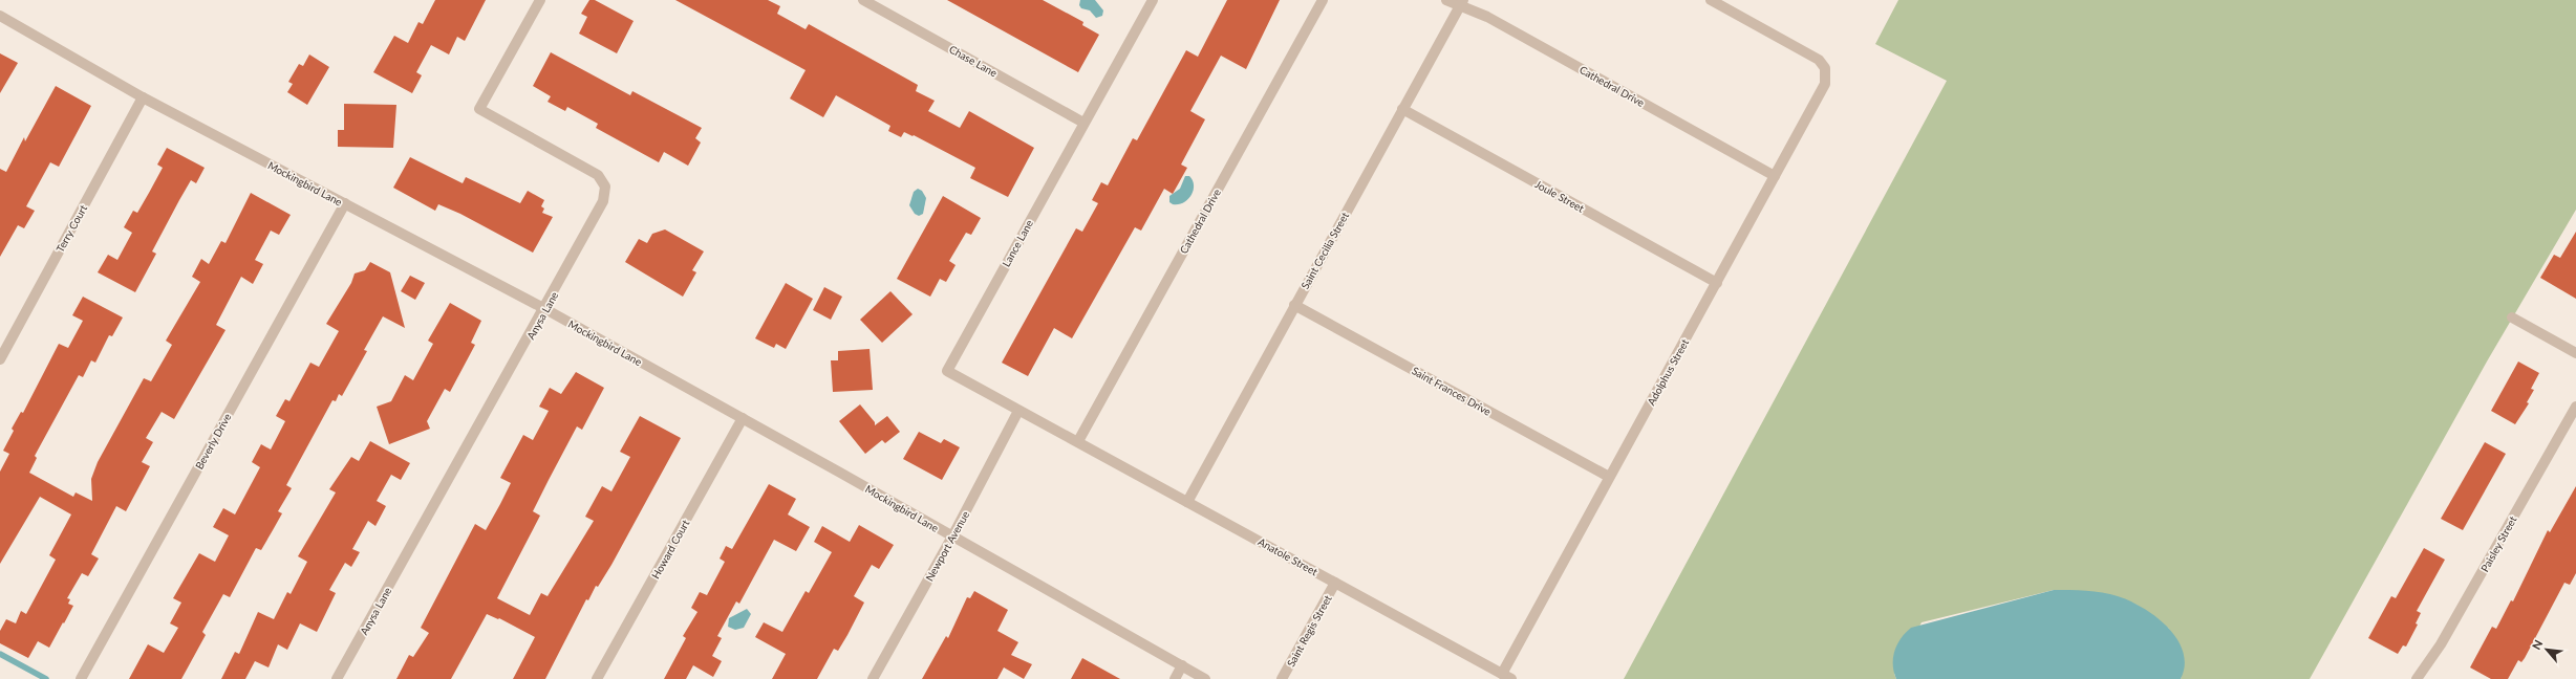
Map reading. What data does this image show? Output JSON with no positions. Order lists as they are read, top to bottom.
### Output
{
  "streets": {
    "street": [
      "Chase Lane",
      "Cathedral Drive",
      "Mockingbird Lane",
      "Joule Street",
      "Terry Court",
      "Lance Lane",
      "Saint Cecilia Street",
      "Anysa Lane",
      "Adolphus Street",
      "Saint Frances Drive",
      "Beverly Drive",
      "Paisley Street",
      "Newport Avenue",
      "Howard Court",
      "Anatole Street",
      "Saint Regis Street"
    ]
  },
  "crossings": [
    ["Chase Lane", "Lance Lane"],
    ["Cathedral Drive", "Saint Cecilia Street"],
    ["Cathedral Drive", "Adolphus Street"],
    ["Cathedral Drive", "Anatole Street"],
    ["Mockingbird Lane", "Terry Court"],
    ["Mockingbird Lane", "Anysa Lane"],
    ["Mockingbird Lane", "Beverly Drive"],
    ["Mockingbird Lane", "Newport Avenue"],
    ["Mockingbird Lane", "Howard Court"],
    ["Joule Street", "Saint Cecilia Street"],
    ["Joule Street", "Adolphus Street"],
    ["Lance Lane", "Newport Avenue"],
    ["Lance Lane", "Anatole Street"],
    ["Saint Cecilia Street", "Saint Frances Drive"],
    ["Saint Cecilia Street", "Anatole Street"],
    ["Adolphus Street", "Saint Frances Drive"],
    ["Adolphus Street", "Anatole Street"],
    ["Anatole Street", "Saint Regis Street"]
  ],
  "north": "top left"
}
